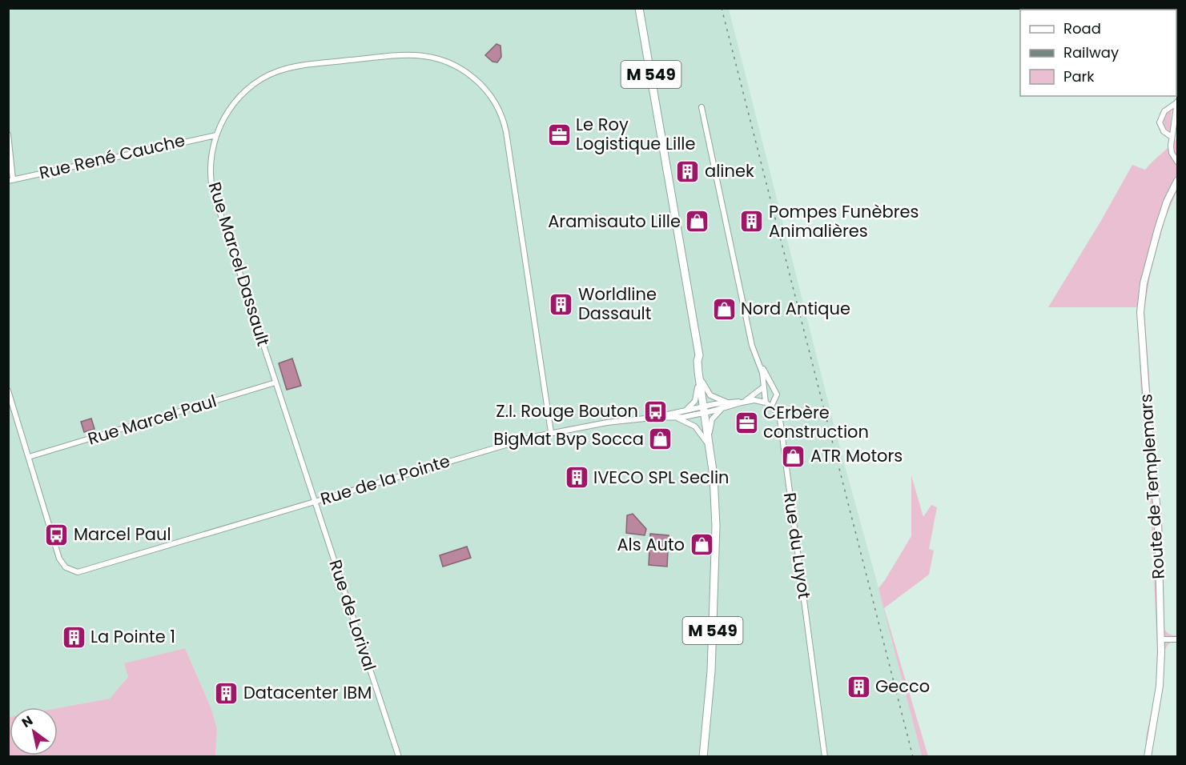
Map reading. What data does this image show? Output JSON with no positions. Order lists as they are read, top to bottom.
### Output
{
  "streets": {
    "main road": ["M 549", "Route de Templemars"],
    "street": [
      "Rue René Cauche",
      "Rue Marcel Dassault",
      "Rue Marcel Paul",
      "Rue de la Pointe",
      "Rue du Luyot",
      "Rue de Lorival"
    ]
  },
  "crossings": [
    ["M 549", "Rue de la Pointe"],
    ["Rue René Cauche", "Rue Marcel Dassault"],
    ["Rue Marcel Dassault", "Rue Marcel Paul"],
    ["Rue Marcel Dassault", "Rue de la Pointe"],
    ["Rue Marcel Dassault", "Rue de Lorival"],
    ["Rue Marcel Paul", "Rue de la Pointe"],
    ["Rue de la Pointe", "Rue de Lorival"]
  ],
  "places": {
    "office": ["Le Roy Logistique Lille", "CErbère construction"],
    "building": [
      "alinek",
      "Pompes Funèbres Animalières",
      "Worldline Dassault",
      "IVECO SPL Seclin",
      "La Pointe 1",
      "Gecco",
      "Datacenter IBM"
    ],
    "shop": [
      "Aramisauto Lille",
      "Nord Antique",
      "BigMat Bvp Socca",
      "ATR Motors",
      "Als Auto"
    ],
    "bus stop": ["Z.I. Rouge Bouton", "Marcel Paul"]
  },
  "legend": ["Road", "Railway", "Park"],
  "north": "top left"
}
